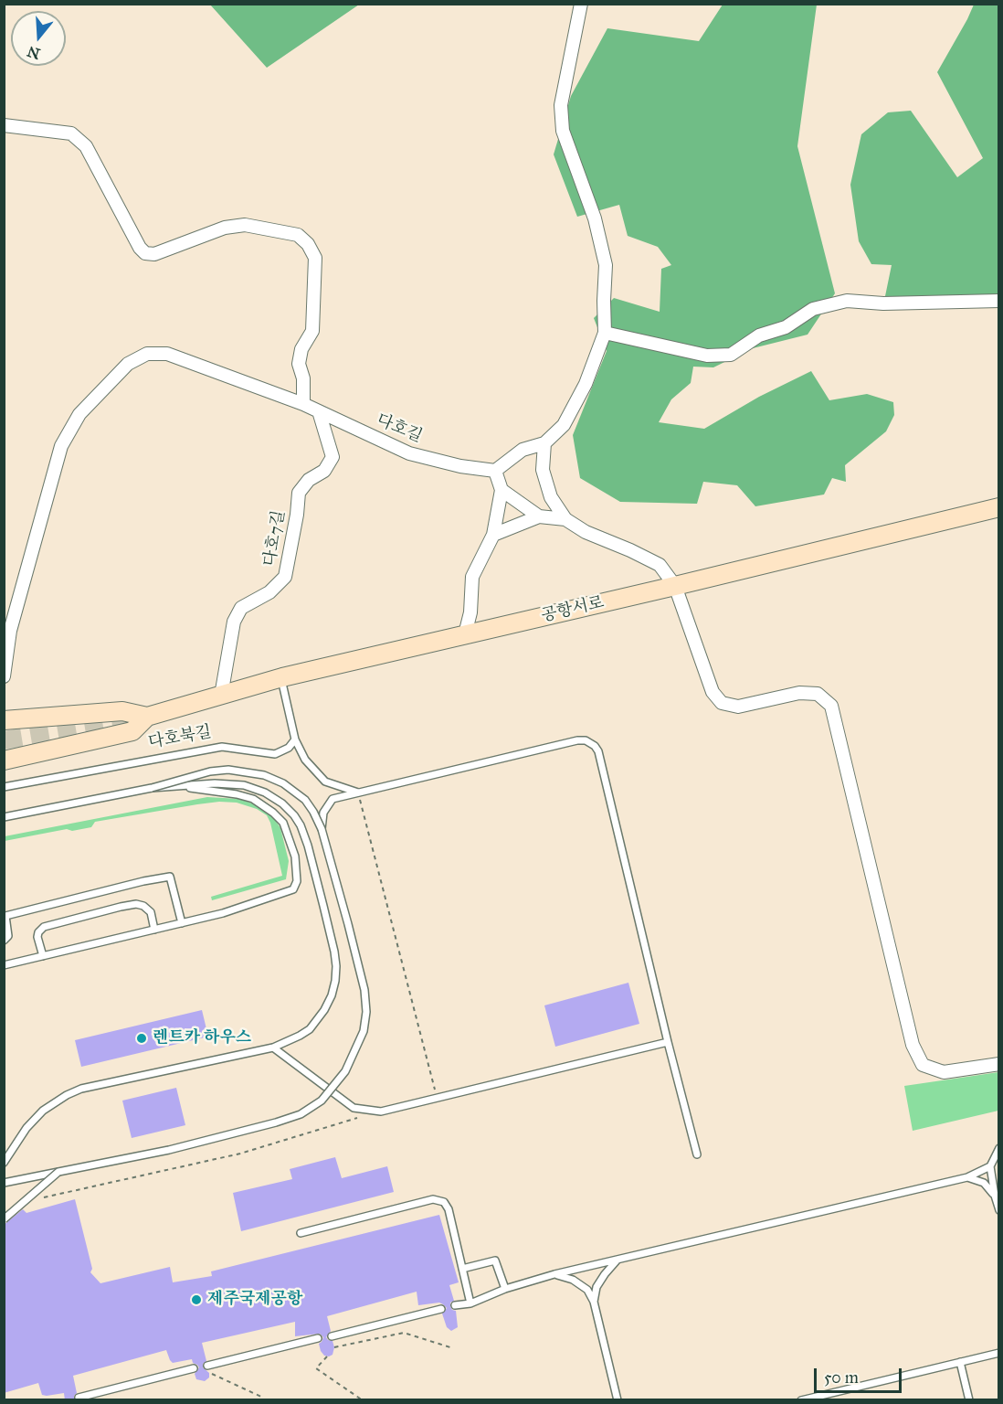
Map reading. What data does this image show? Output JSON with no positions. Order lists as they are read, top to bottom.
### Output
{
  "streets": {
    "street": ["다호길", "다호7길", "공항서로"],
    "lane": ["다호북길"]
  },
  "crossings": [
    ["다호길", "다호7길"],
    ["다호7길", "공항서로"]
  ],
  "places": ["렌트카 하우스", "제주국제공항"],
  "scale_bar": "50 m",
  "north": "bottom"
}
